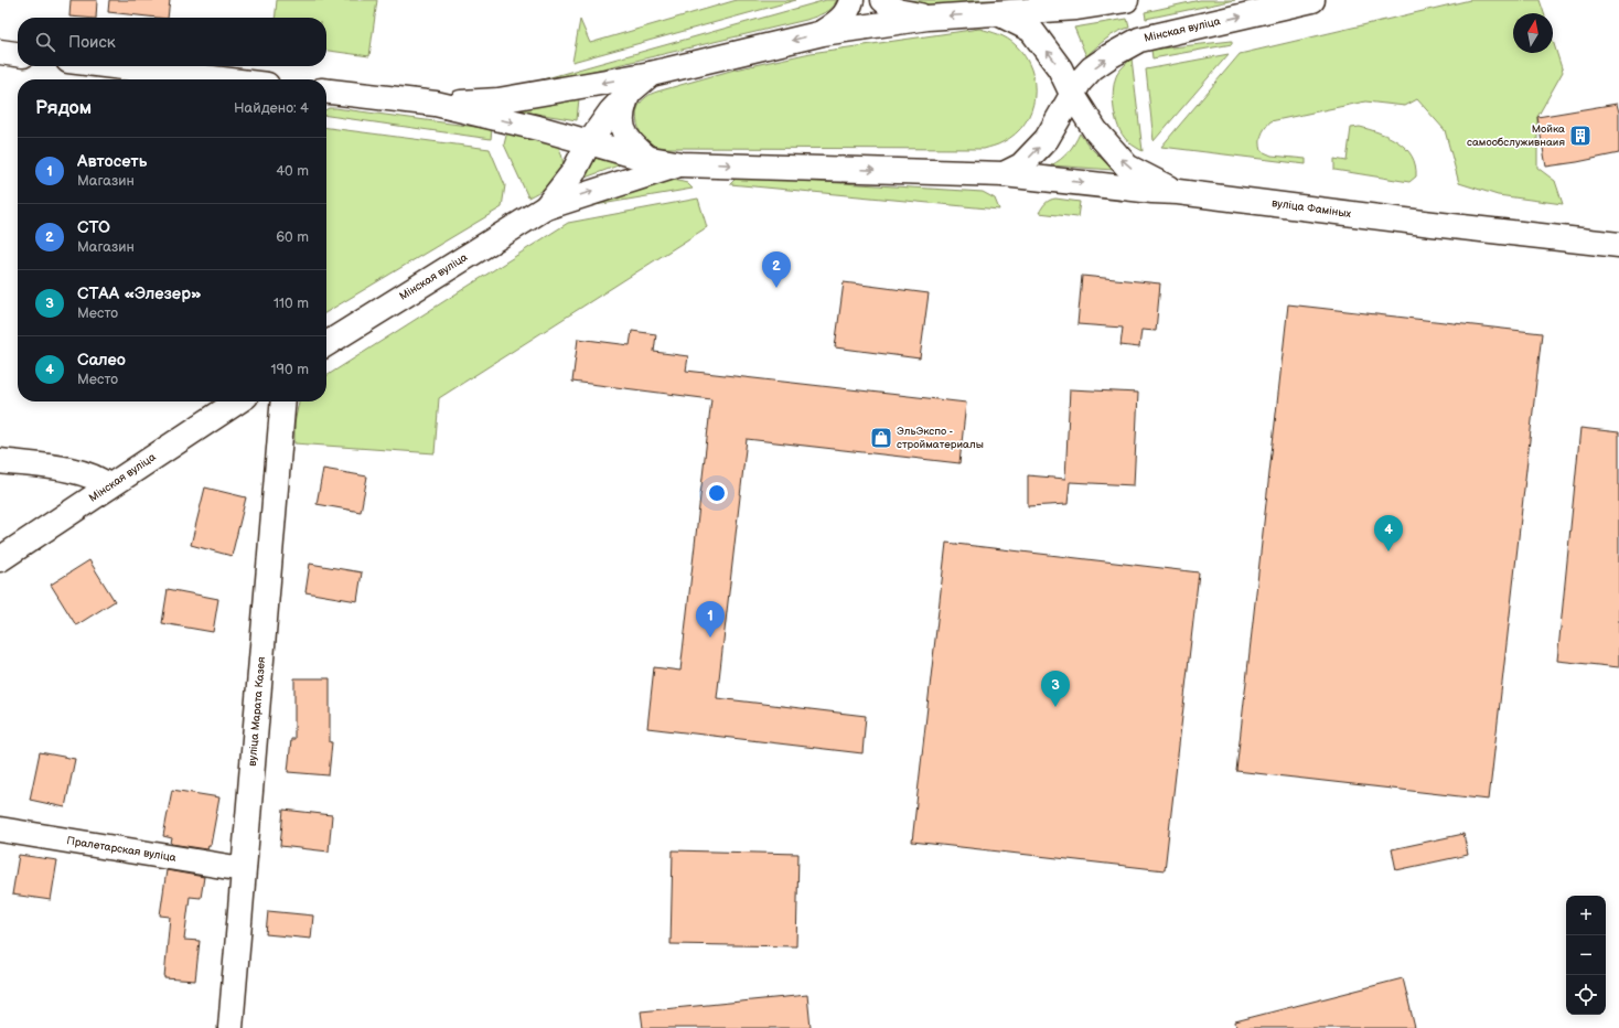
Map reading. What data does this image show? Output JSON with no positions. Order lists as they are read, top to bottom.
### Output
{
  "streets": {
    "main road": [
      "Мінская вуліца",
      "вуліца Фаміных",
      "вуліца Марата Казея",
      "Пралетарская вуліца"
    ]
  },
  "crossings": [
    ["Мінская вуліца", "вуліца Фаміных"],
    ["вуліца Марата Казея", "Пралетарская вуліца"]
  ],
  "places": {
    "building": ["Мойка самообслуживнаия"],
    "shop": ["ЭльЭкспо - стройматериалы"]
  },
  "north": "top",
  "page": {
    "search": "Поиск",
    "heading": ["Рядом", "Найдено: 4"],
    "list": [
      {
        "mark": "1",
        "name": "Автосеть",
        "note": "Магазин",
        "value": "40 m"
      },
      {
        "mark": "2",
        "name": "СТО",
        "note": "Магазин",
        "value": "60 m"
      },
      {
        "mark": "3",
        "name": "СТАА «Элезер»",
        "note": "Место",
        "value": "110 m"
      },
      {
        "mark": "4",
        "name": "Салео",
        "note": "Место",
        "value": "190 m"
      }
    ],
    "pins": [
      "2",
      "4",
      "1",
      "3"
    ],
    "map_buttons": ["+", "−"]
  }
}
